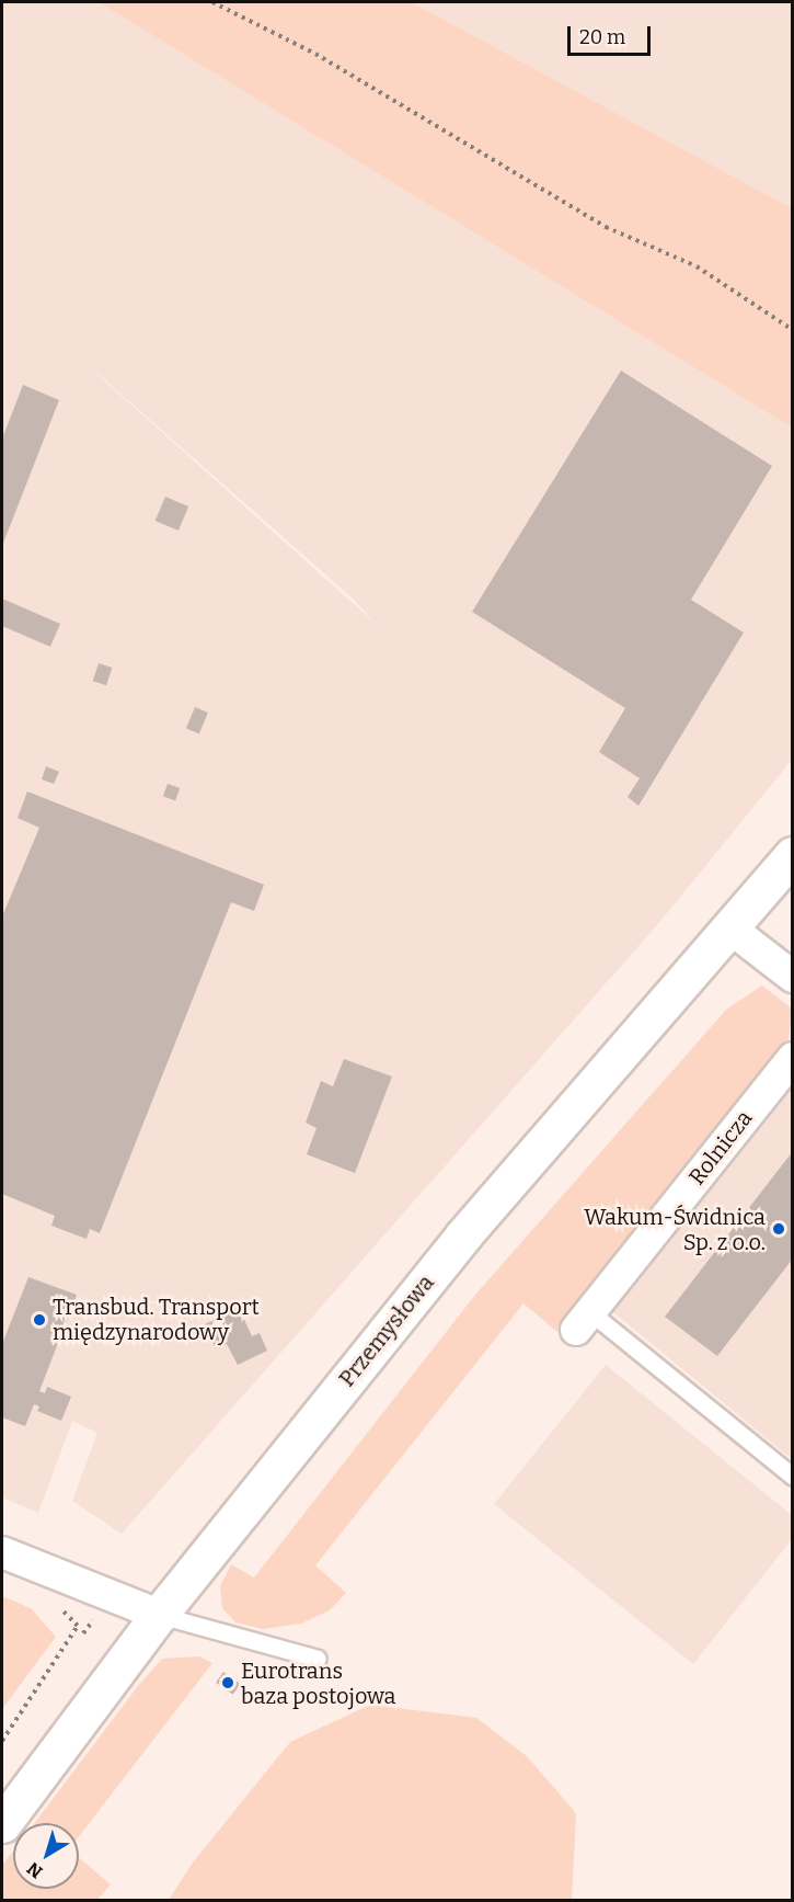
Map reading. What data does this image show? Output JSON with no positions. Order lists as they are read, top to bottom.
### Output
{
  "streets": {
    "main road": ["Przemysłowa"],
    "street": ["Rolnicza"]
  },
  "places": ["Wakum-Świdnica Sp. z o.o.", "Transbud. Transport międzynarodowy", "Eurotrans baza postojowa"],
  "scale_bar": "20 m",
  "north": "bottom left"
}
